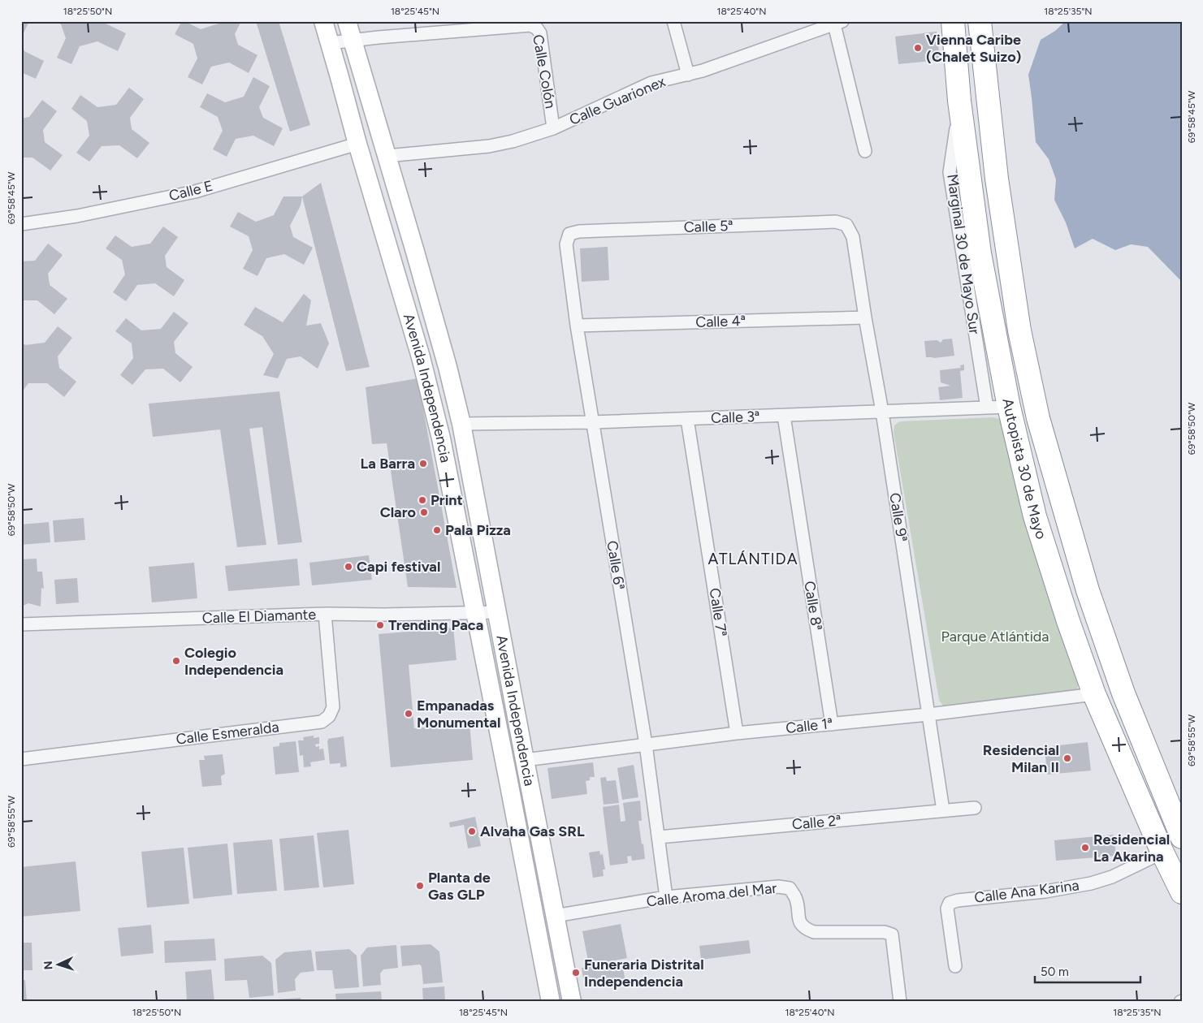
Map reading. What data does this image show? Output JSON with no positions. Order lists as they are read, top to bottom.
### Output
{
  "streets": {
    "highway": ["Autopista 30 de Mayo"],
    "main road": ["Avenida Independencia"],
    "street": [
      "Calle Colón",
      "Calle Guarionex",
      "Calle E",
      "Calle 5ª",
      "Marginal 30 de Mayo Sur",
      "Calle 4ª",
      "Calle 3ª",
      "Calle 9ª",
      "Calle 6ª",
      "Calle 8ª",
      "Calle 7ª",
      "Calle El Diamante",
      "Calle 1ª",
      "Calle Esmeralda",
      "Calle 2ª",
      "Calle Ana Karina",
      "Calle Aroma del Mar"
    ]
  },
  "crossings": [
    ["Calle Colón", "Calle Guarionex"],
    ["Calle Colón", "Avenida Independencia"],
    ["Calle Guarionex", "Avenida Independencia"],
    ["Calle E", "Avenida Independencia"],
    ["Calle 5ª", "Calle 9ª"],
    ["Calle 5ª", "Calle 6ª"],
    ["Marginal 30 de Mayo Sur", "Calle 3ª"],
    ["Marginal 30 de Mayo Sur", "Autopista 30 de Mayo"],
    ["Calle 4ª", "Calle 9ª"],
    ["Calle 4ª", "Calle 6ª"],
    ["Avenida Independencia", "Calle 3ª"],
    ["Avenida Independencia", "Calle El Diamante"],
    ["Avenida Independencia", "Calle 1ª"],
    ["Avenida Independencia", "Calle Aroma del Mar"],
    ["Calle 3ª", "Autopista 30 de Mayo"],
    ["Calle 3ª", "Calle 9ª"],
    ["Calle 3ª", "Calle 6ª"],
    ["Calle 3ª", "Calle 8ª"],
    ["Calle 3ª", "Calle 7ª"],
    ["Autopista 30 de Mayo", "Calle 1ª"],
    ["Autopista 30 de Mayo", "Calle Ana Karina"],
    ["Calle 9ª", "Calle 1ª"],
    ["Calle 9ª", "Calle 2ª"],
    ["Calle 6ª", "Calle 1ª"],
    ["Calle 6ª", "Calle 2ª"],
    ["Calle 6ª", "Calle Aroma del Mar"],
    ["Calle 8ª", "Calle 1ª"],
    ["Calle 7ª", "Calle 1ª"],
    ["Calle El Diamante", "Calle Esmeralda"]
  ],
  "districts": ["ATLÁNTIDA"],
  "parks": ["Parque Atlántida"],
  "places": [
    "Vienna Caribe (Chalet Suizo)",
    "La Barra",
    "Print",
    "Claro",
    "Pala Pizza",
    "Capi festival",
    "Trending Paca",
    "Colegio Independencia",
    "Empanadas Monumental",
    "Residencial Milan II",
    "Alvaha Gas SRL",
    "Residencial La Akarina",
    "Planta de Gas GLP",
    "Funeraria Distrital Independencia"
  ],
  "scale_bar": "50 m",
  "north": "left",
  "coordinates": [
    "18°25'50\"N",
    "18°25'45\"N",
    "18°25'40\"N",
    "18°25'35\"N",
    "69°58'45\"W",
    "69°58'50\"W",
    "69°58'55\"W"
  ]
}
